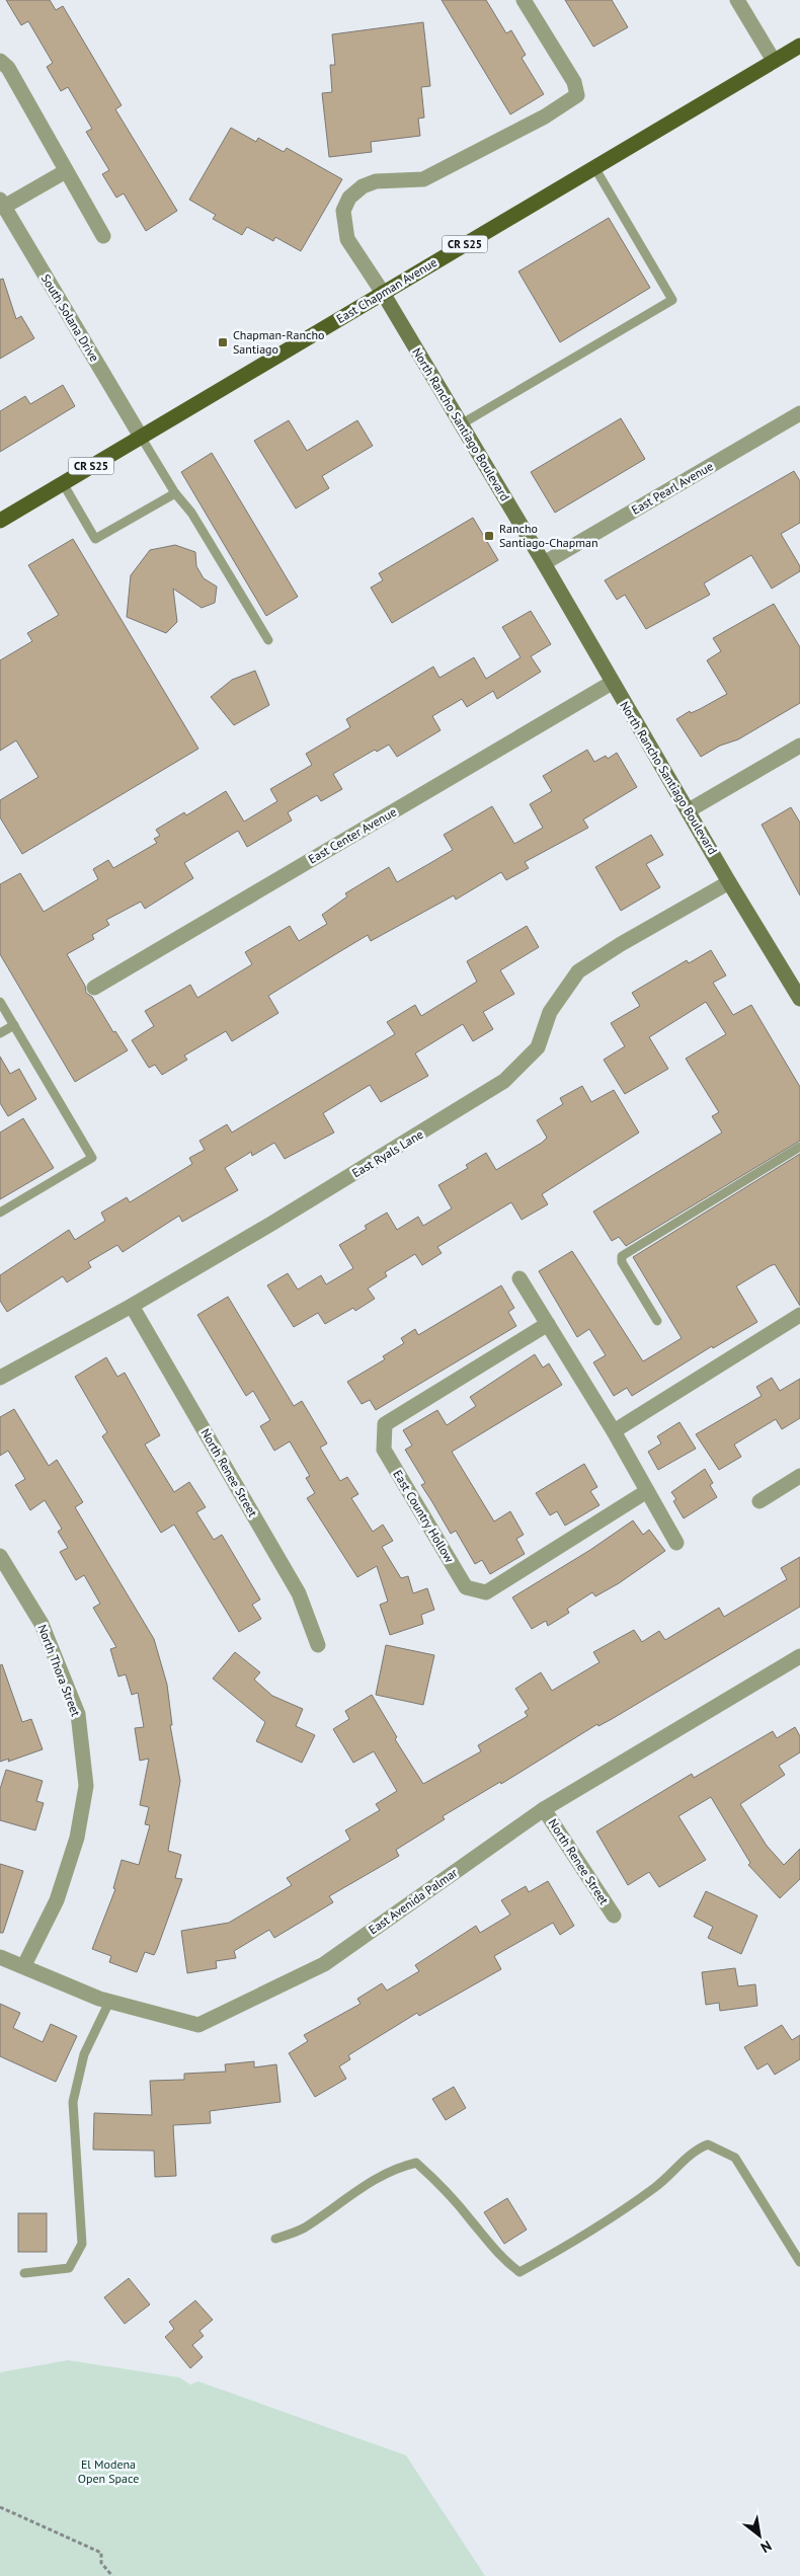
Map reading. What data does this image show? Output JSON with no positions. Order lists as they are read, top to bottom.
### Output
{
  "streets": {
    "main road": ["CR S25", "East Chapman Avenue"],
    "street": [
      "South Solana Drive",
      "North Rancho Santiago Boulevard",
      "East Pearl Avenue",
      "East Center Avenue",
      "East Ryals Lane",
      "North Renee Street",
      "East Country Hollow",
      "North Thora Street",
      "East Avenida Palmar"
    ]
  },
  "crossings": [
    ["East Chapman Avenue", "South Solana Drive"],
    ["East Chapman Avenue", "North Rancho Santiago Boulevard"],
    ["North Rancho Santiago Boulevard", "East Pearl Avenue"],
    ["North Rancho Santiago Boulevard", "East Center Avenue"],
    ["North Rancho Santiago Boulevard", "East Ryals Lane"],
    ["East Ryals Lane", "North Renee Street"],
    ["North Renee Street", "East Avenida Palmar"],
    ["North Thora Street", "East Avenida Palmar"]
  ],
  "parks": ["El Modena Open Space"],
  "places": {
    "transit": ["Chapman-Rancho Santiago", "Rancho Santiago-Chapman"]
  },
  "north": "bottom right"
}
